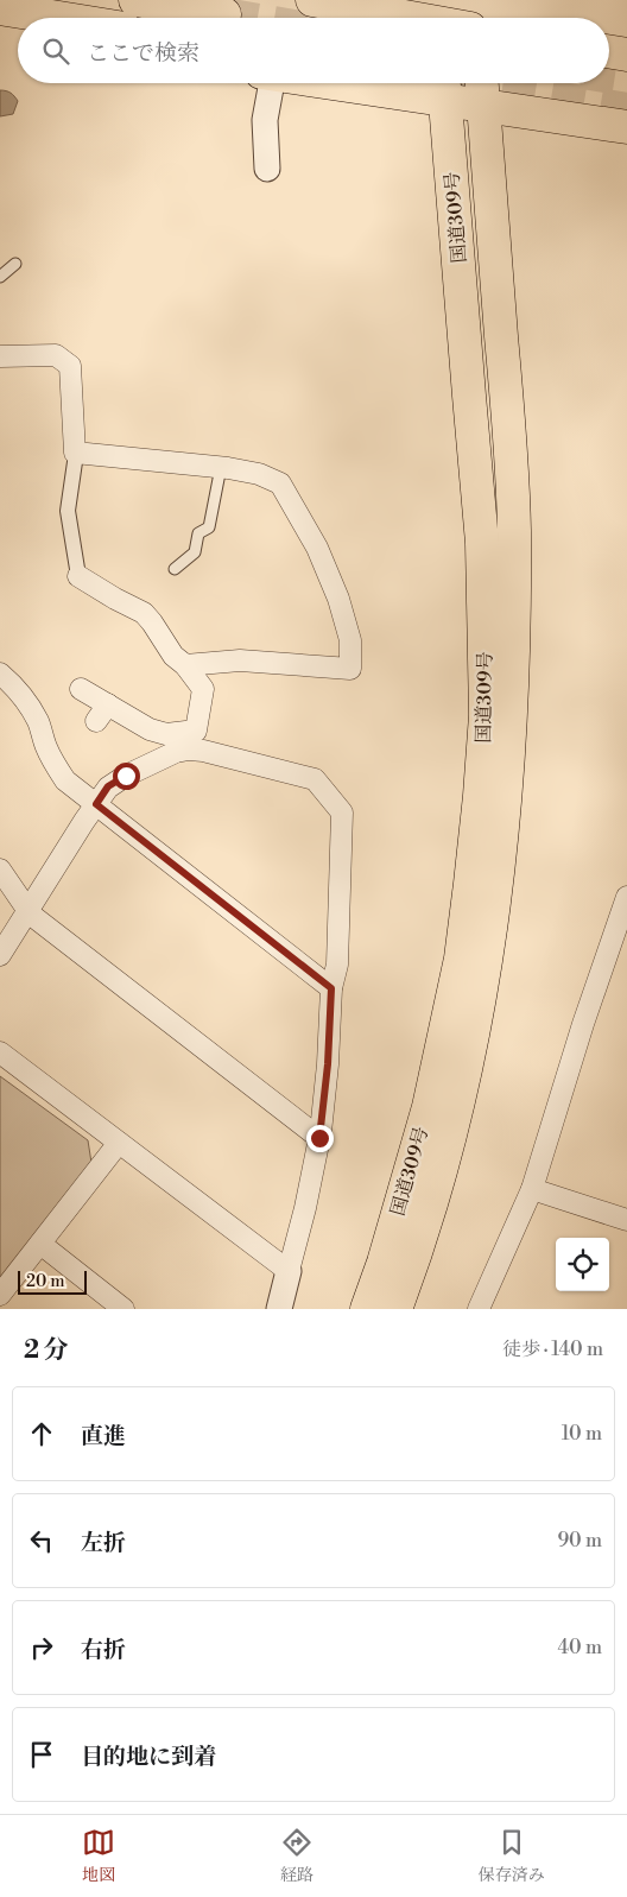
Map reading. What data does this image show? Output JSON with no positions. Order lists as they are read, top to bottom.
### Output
{
  "streets": {
    "highway": ["国道309号"]
  },
  "scale_bar": "20 m",
  "page": {
    "search": "ここで検索",
    "scale": "20 m",
    "heading": ["2 分", "徒歩 · 140 m"],
    "list": [
      ["直進", "10 m"],
      ["左折", "90 m"],
      ["右折", "40 m"],
      "目的地に到着"
    ],
    "nav": ["地図", "経路", "保存済み"]
  }
}
